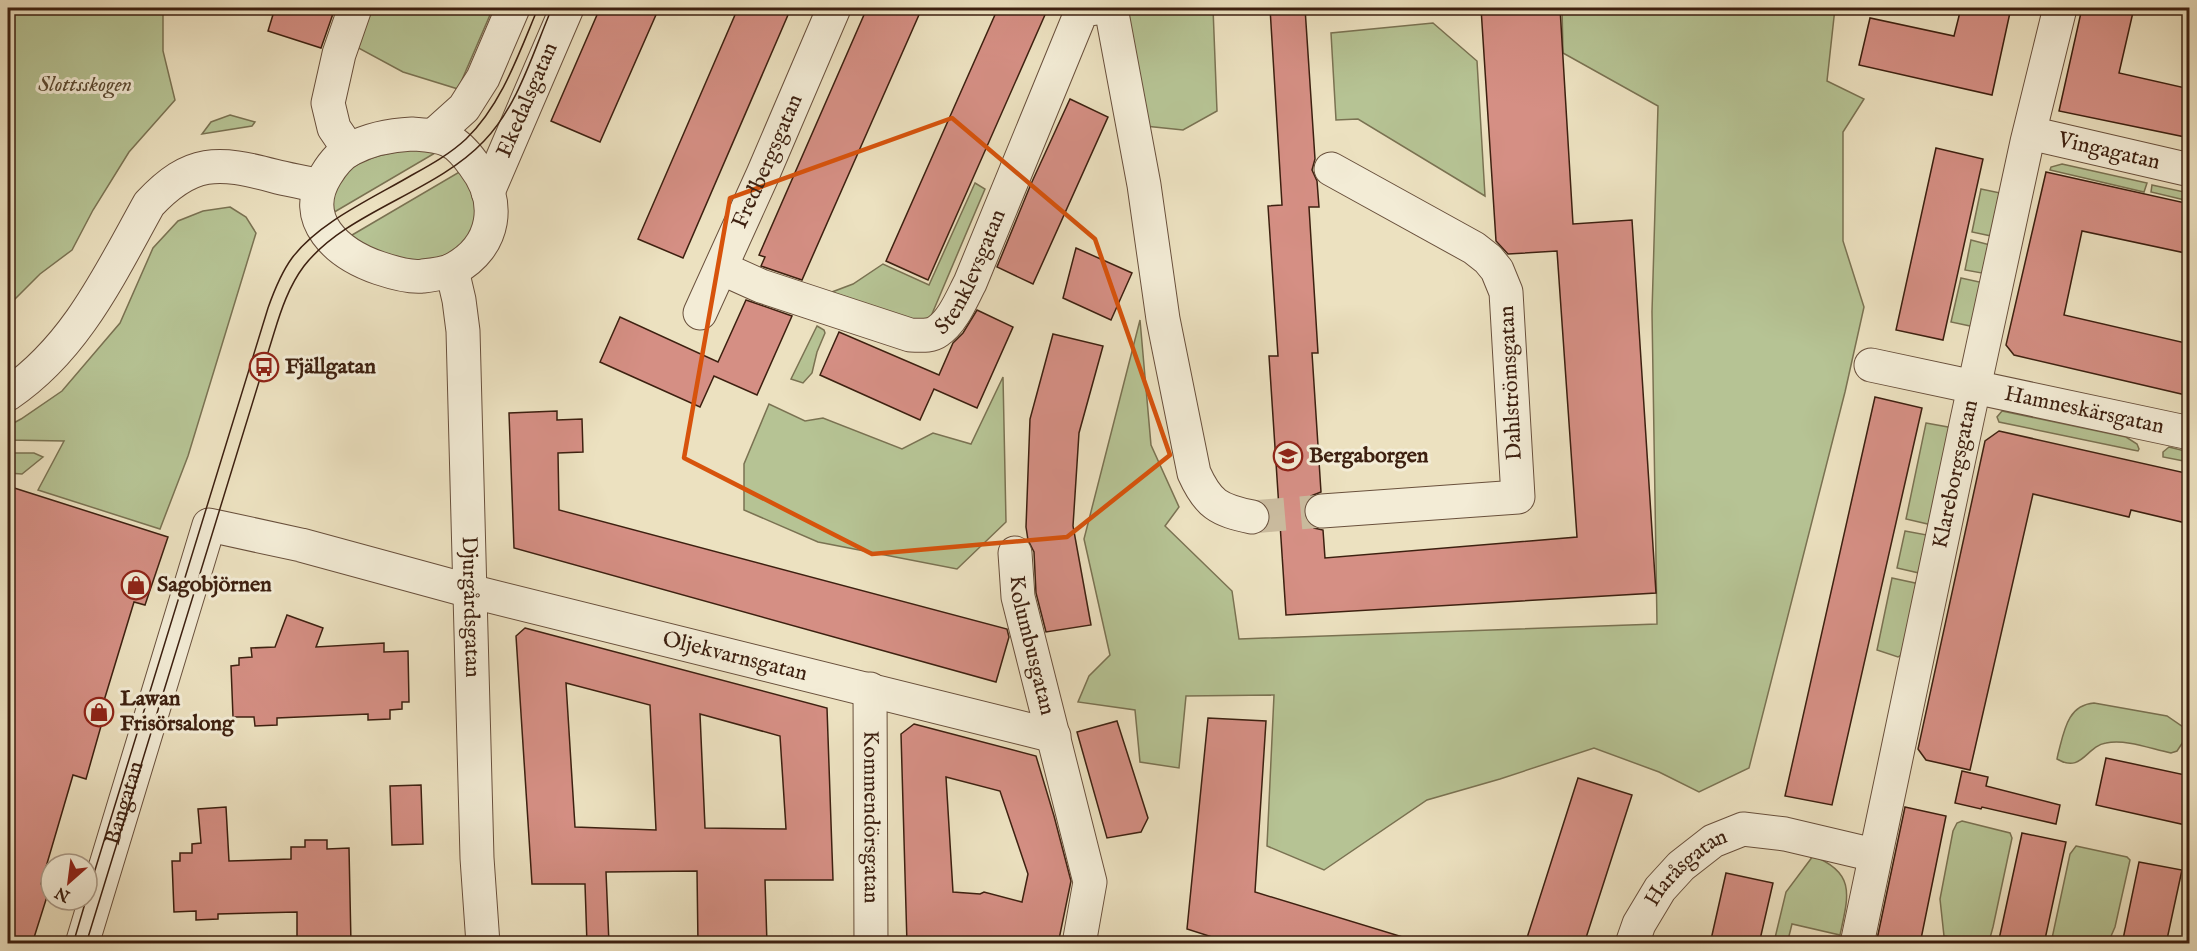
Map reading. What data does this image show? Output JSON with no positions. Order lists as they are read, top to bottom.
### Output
{
  "streets": {
    "street": [
      "Ekedalsgatan",
      "Vingagatan",
      "Fredbergsgatan",
      "Stenklevsgatan",
      "Dahlströmsgatan",
      "Hamneskärsgatan",
      "Klareborgsgatan",
      "Djurgårdsgatan",
      "Kolumbusgatan",
      "Oljekvarnsgatan",
      "Bangatan",
      "Kommendörsgatan",
      "Haråsgatan"
    ]
  },
  "crossings": [
    ["Ekedalsgatan", "Djurgårdsgatan"],
    ["Vingagatan", "Klareborgsgatan"],
    ["Fredbergsgatan", "Stenklevsgatan"],
    ["Hamneskärsgatan", "Klareborgsgatan"],
    ["Klareborgsgatan", "Haråsgatan"],
    ["Djurgårdsgatan", "Oljekvarnsgatan"],
    ["Kolumbusgatan", "Oljekvarnsgatan"],
    ["Oljekvarnsgatan", "Bangatan"],
    ["Oljekvarnsgatan", "Kommendörsgatan"]
  ],
  "parks": ["Slottsskogen"],
  "places": {
    "bus stop": ["Fjällgatan"],
    "school or university": ["Bergaborgen"],
    "shop": ["Sagobjörnen", "Lawan Frisörsalong"]
  },
  "north": "bottom left"
}
